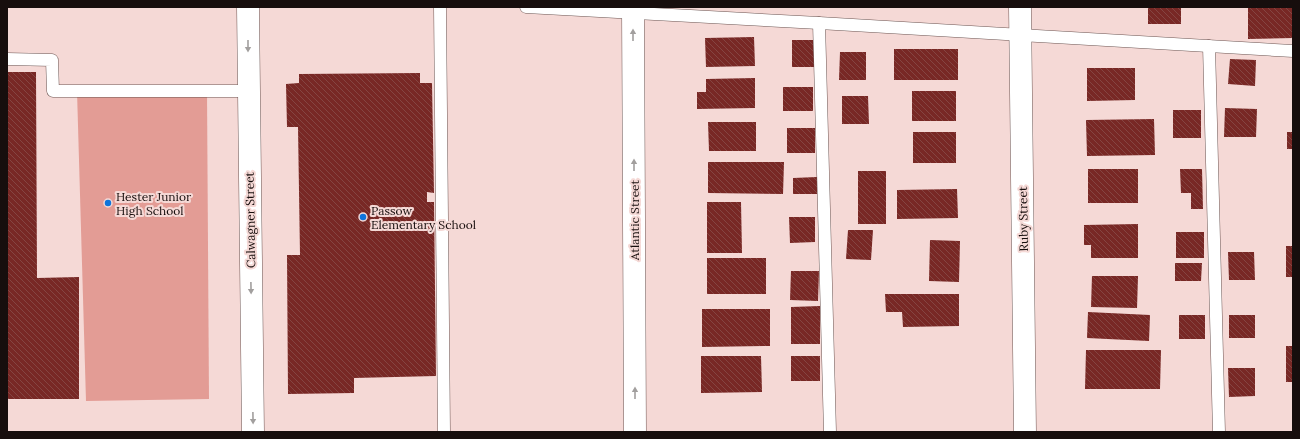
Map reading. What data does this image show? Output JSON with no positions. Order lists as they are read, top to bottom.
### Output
{
  "streets": {
    "street": ["Ruby Street", "Calwagner Street", "Atlantic Street"]
  },
  "one_way": ["Calwagner Street", "Atlantic Street"],
  "places": ["Hester Junior High School", "Passow Elementary School"]
}
